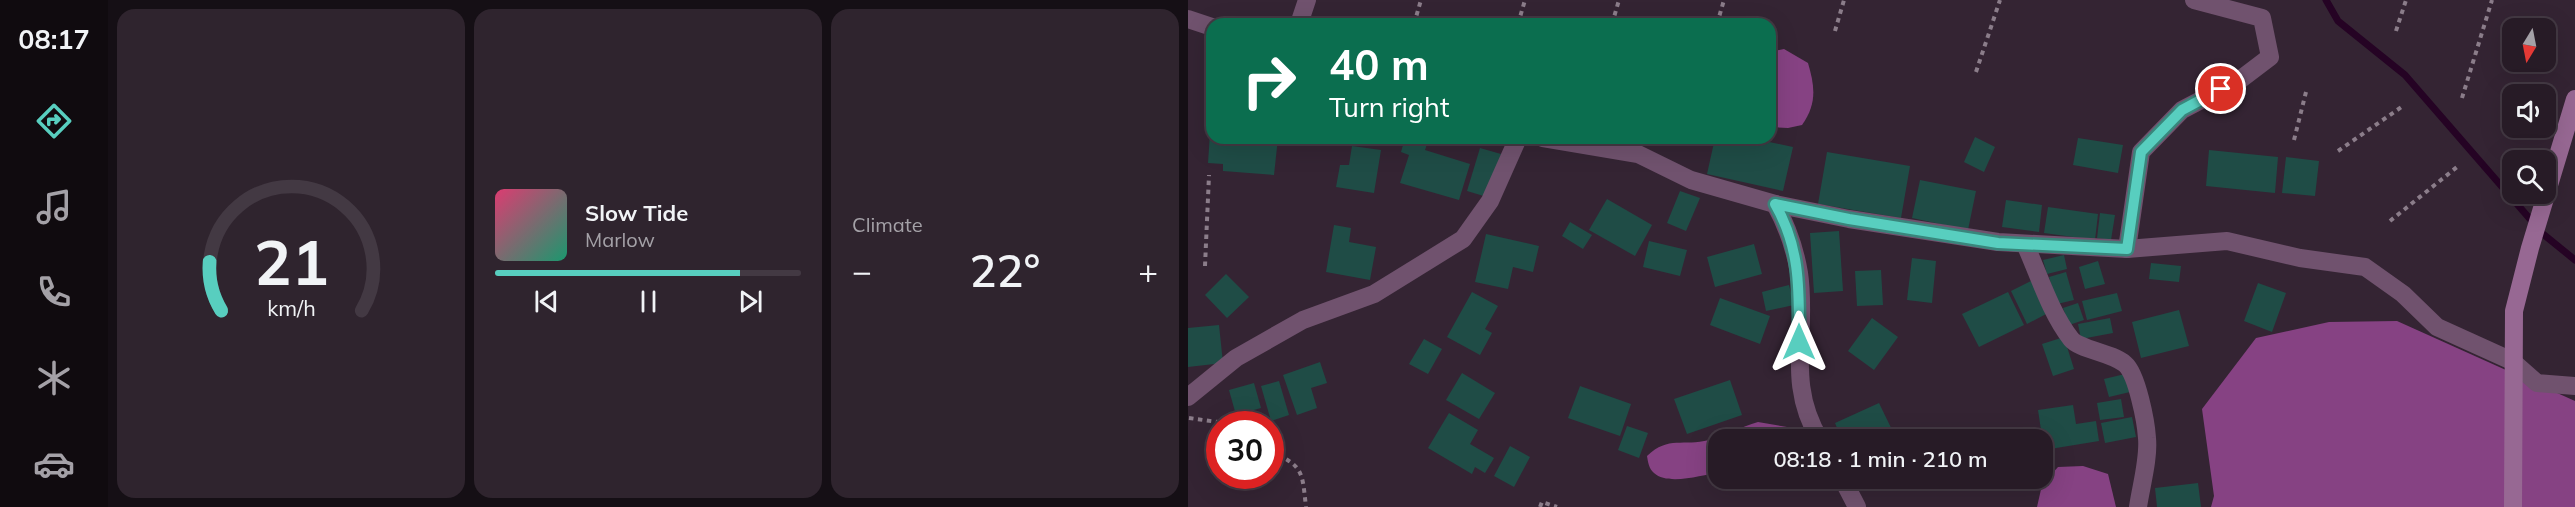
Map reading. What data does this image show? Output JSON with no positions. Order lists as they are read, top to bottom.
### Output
{
  "north": "bottom",
  "page": {
    "tabs": "08:17",
    "tile": "Climate",
    "turn": ["40 m", "Turn right"],
    "song": ["Slow Tide", "Marlow"],
    "heat": ["−", "22°", "+"],
    "limit": "30",
    "trip": "08:18 · 1 min · 210 m",
    "gauge": ["21", "km/h"]
  }
}
